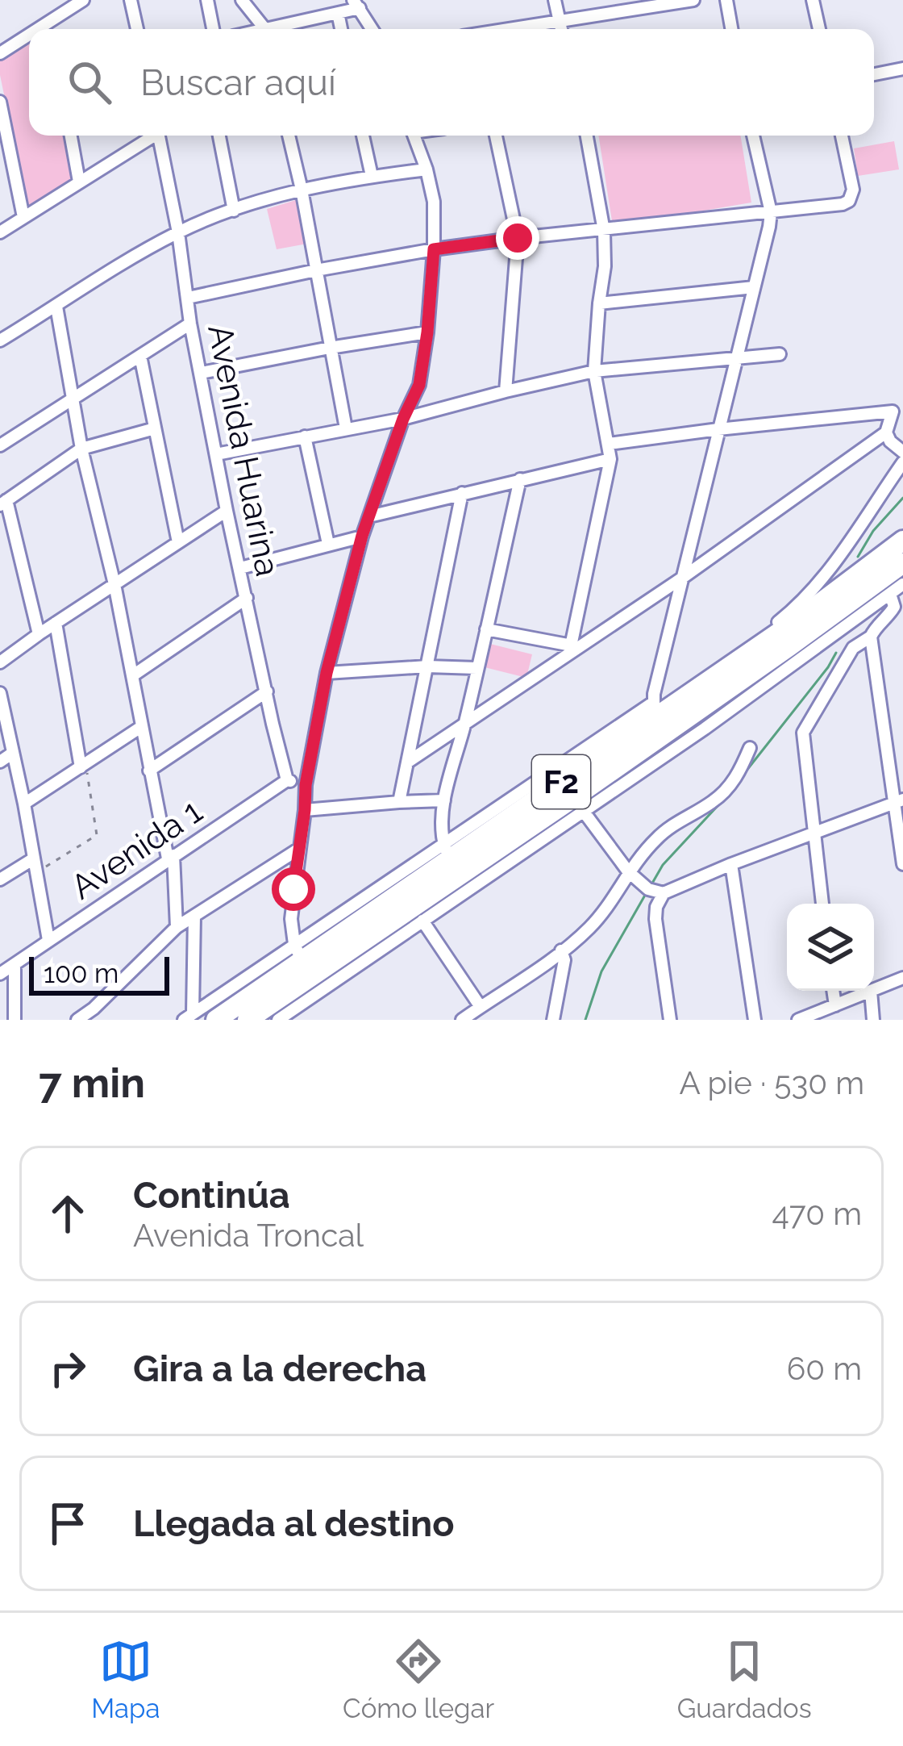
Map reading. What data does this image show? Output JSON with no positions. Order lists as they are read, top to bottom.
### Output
{
  "streets": {
    "highway": ["F2"],
    "street": ["Avenida Huarina", "Avenida 1"]
  },
  "crossings": [
    ["Avenida Huarina", "Avenida 1"]
  ],
  "scale_bar": "100 m",
  "page": {
    "search": "Buscar aquí",
    "scale": "100 m",
    "heading": ["7 min", "A pie · 530 m"],
    "list": [
      ["Continúa", "Avenida Troncal", "470 m"],
      ["Gira a la derecha", "60 m"],
      "Llegada al destino"
    ],
    "nav": ["Mapa", "Cómo llegar", "Guardados"]
  }
}
